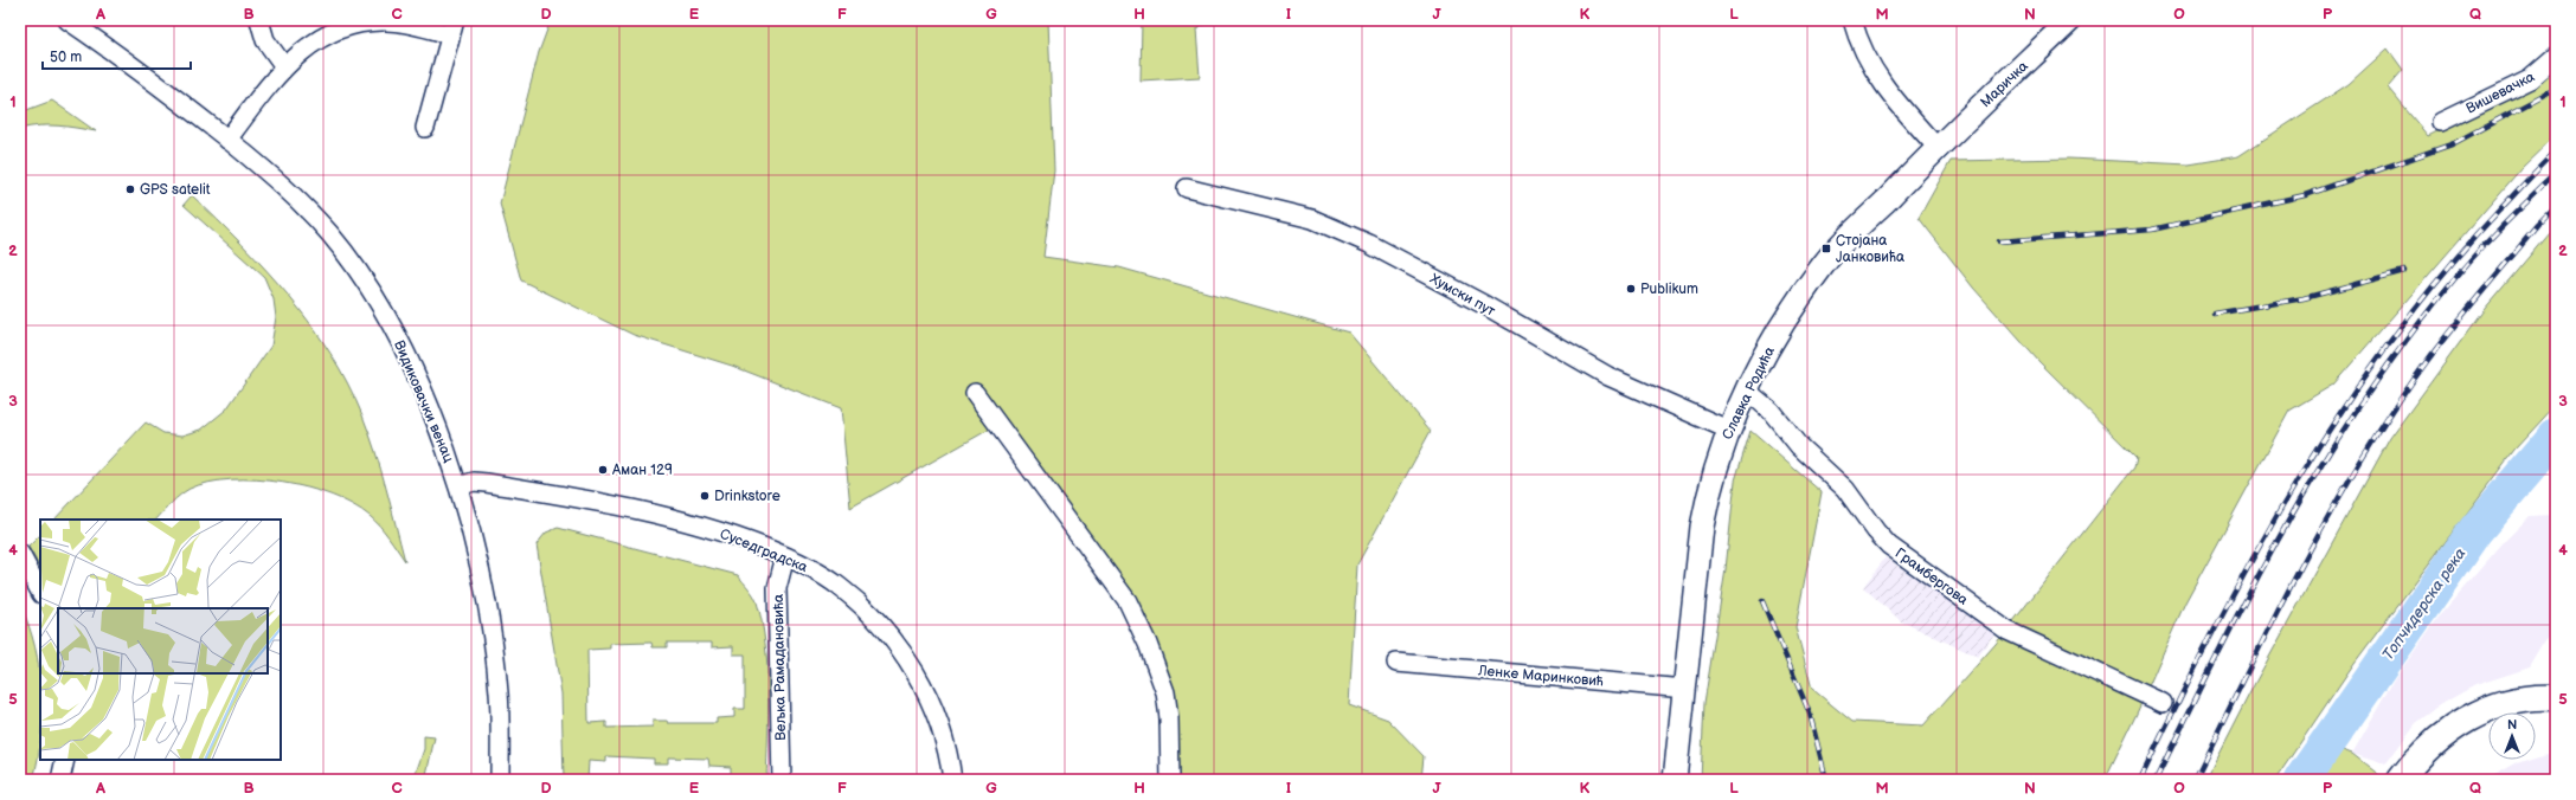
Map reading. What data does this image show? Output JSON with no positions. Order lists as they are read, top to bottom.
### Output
{
  "streets": {
    "street": [
      "Маричка",
      "Вишевачка",
      "Хумски пут",
      "Славка Родића",
      "Видиковачки венац",
      "Суседградска",
      "Грамбергова",
      "Вељка Рамадановића",
      "Ленке Маринковић"
    ]
  },
  "crossings": [
    ["Маричка", "Славка Родића"],
    ["Хумски пут", "Славка Родића"],
    ["Славка Родића", "Грамбергова"],
    ["Славка Родића", "Ленке Маринковић"],
    ["Видиковачки венац", "Суседградска"],
    ["Суседградска", "Вељка Рамадановића"]
  ],
  "water": ["Топчидерска река"],
  "places": {
    "other": [
      "GPS satelit",
      "Publikum",
      "Аман 129",
      "Drinkstore"
    ],
    "transit": ["Стојана Јанковића"]
  },
  "scale_bar": "50 m",
  "north": "top",
  "grid": {
    "columns": [
      "A",
      "B",
      "C",
      "D",
      "E",
      "F",
      "G",
      "H",
      "I",
      "J",
      "K",
      "L",
      "M",
      "N",
      "O",
      "P",
      "Q"
    ],
    "rows": [
      "1",
      "2",
      "3",
      "4",
      "5"
    ]
  }
}
